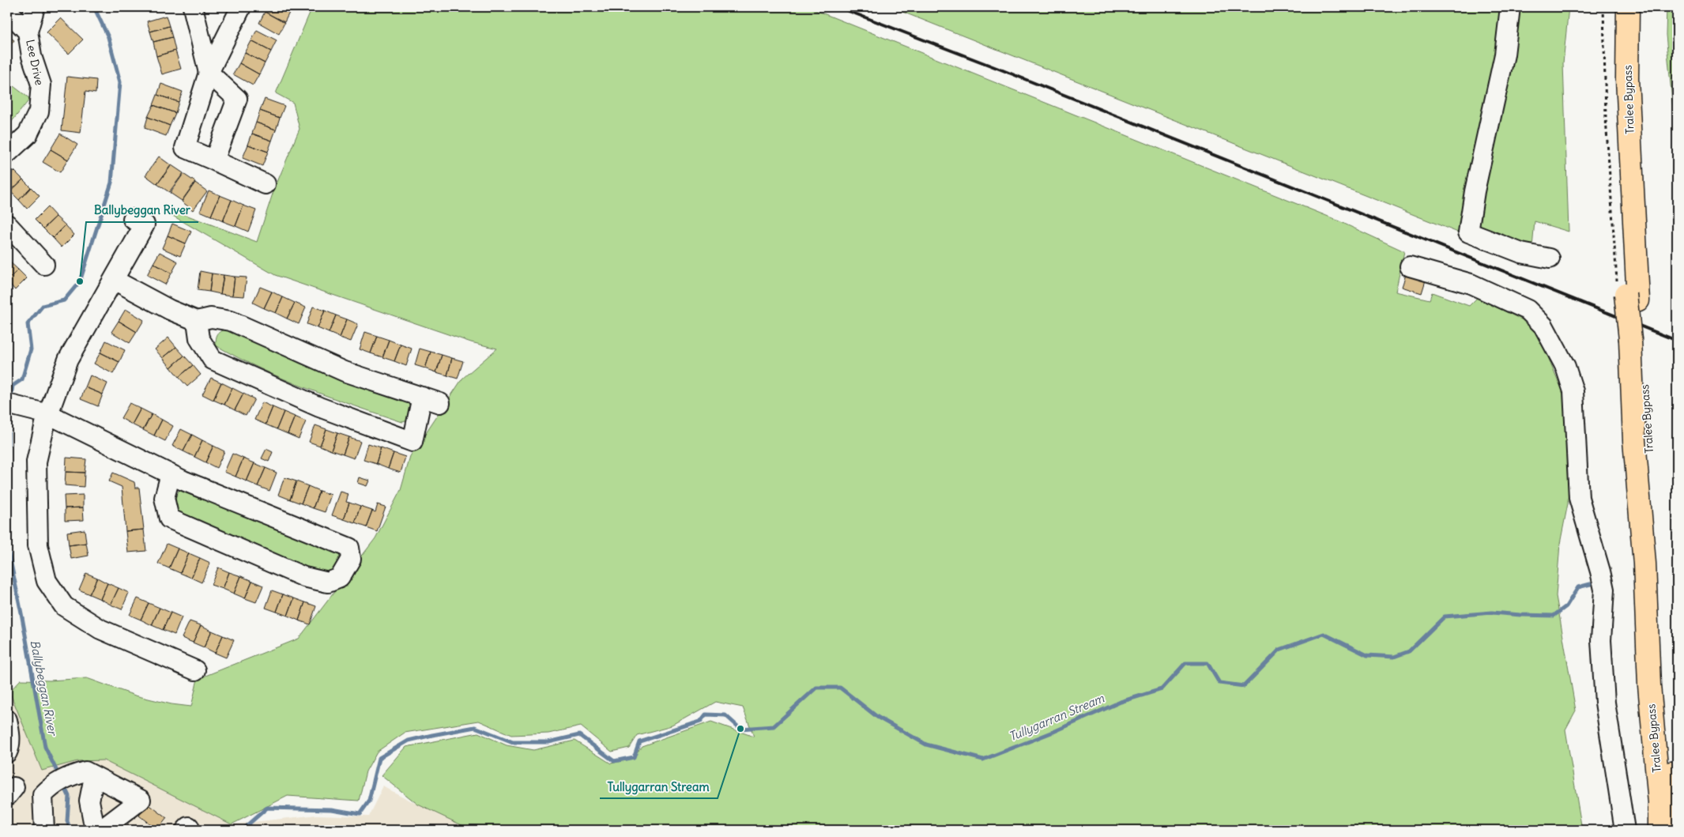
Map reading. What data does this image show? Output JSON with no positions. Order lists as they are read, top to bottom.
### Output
{
  "streets": {
    "main road": ["Tralee Bypass"],
    "street": ["Lee Drive"]
  },
  "water": ["Ballybeggan River", "Tullygarran Stream"],
  "places": ["Ballybeggan River", "Tullygarran Stream"]
}
